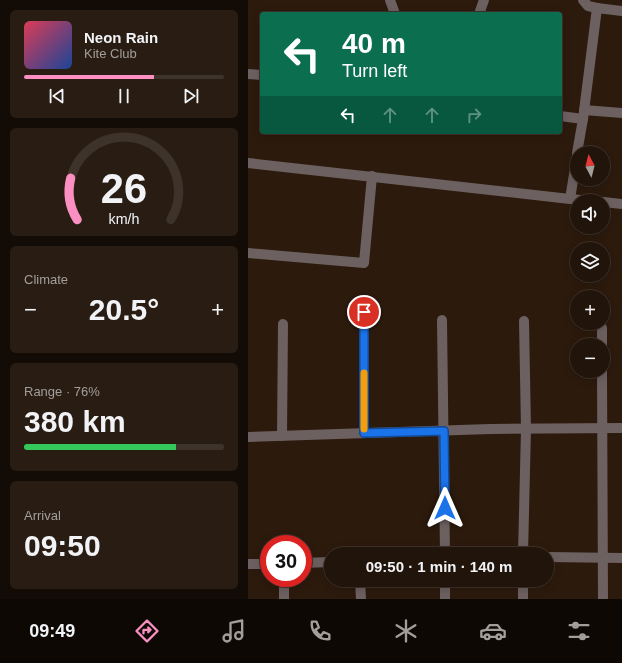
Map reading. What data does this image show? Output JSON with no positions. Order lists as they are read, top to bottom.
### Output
{
  "north": "top",
  "page": {
    "turn": ["40 m", "Turn left"],
    "song": ["Neon Rain", "Kite Club"],
    "map_buttons": ["+", "−"],
    "tile": [
      "Climate",
      ["Range · 76%", "380 km"],
      ["Arrival", "09:50"]
    ],
    "heat": ["−", "20.5°", "+"],
    "limit": "30",
    "trip": "09:50 · 1 min · 140 m",
    "tabs": "09:49",
    "gauge": ["26", "km/h"]
  }
}
